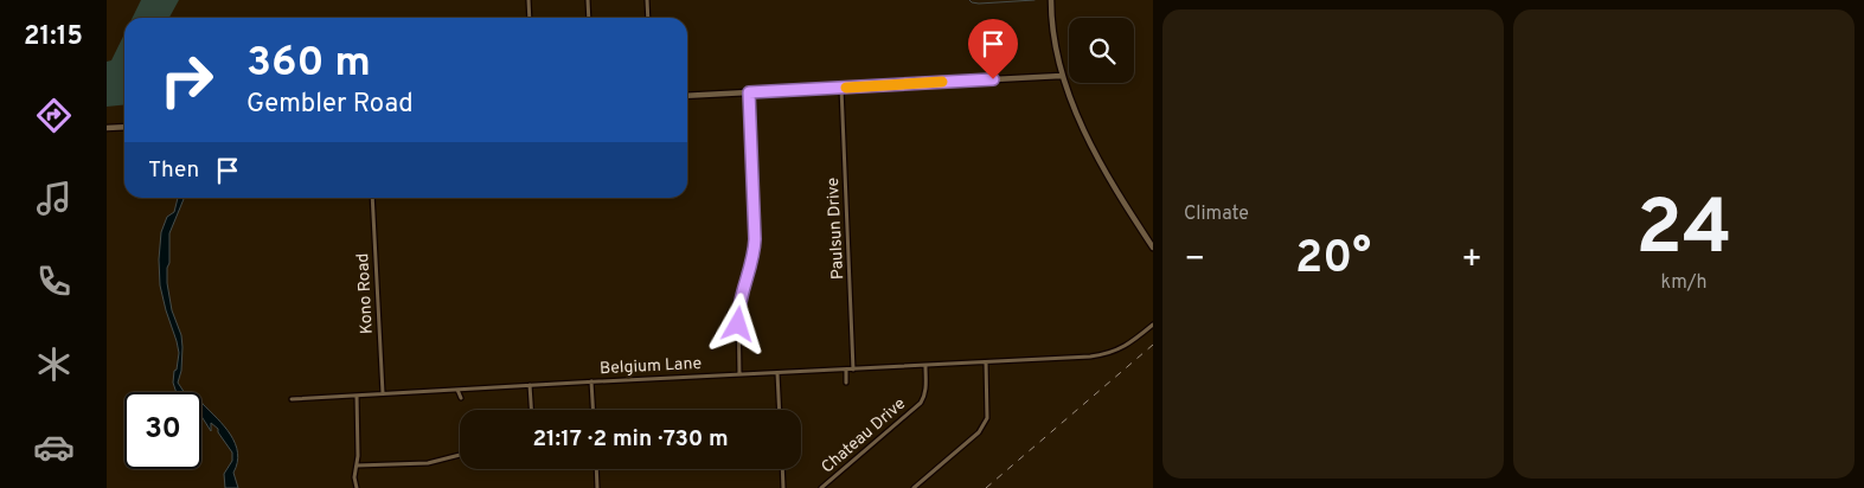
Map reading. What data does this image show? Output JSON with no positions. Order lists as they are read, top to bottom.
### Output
{
  "streets": {
    "street": [
      "Paulsun Drive",
      "Kono Road",
      "Belgium Lane",
      "Chateau Drive"
    ]
  },
  "crossings": [
    ["Paulsun Drive", "Belgium Lane"],
    ["Kono Road", "Belgium Lane"],
    ["Belgium Lane", "Chateau Drive"]
  ],
  "page": {
    "tabs": "21:15",
    "tile": [
      "Climate",
      ["24", "km/h"]
    ],
    "turn": ["360 m", "Gembler Road"],
    "then": "Then",
    "heat": ["−", "20°", "+"],
    "limit": "30",
    "trip": "21:17 · 2 min · 730 m"
  }
}
